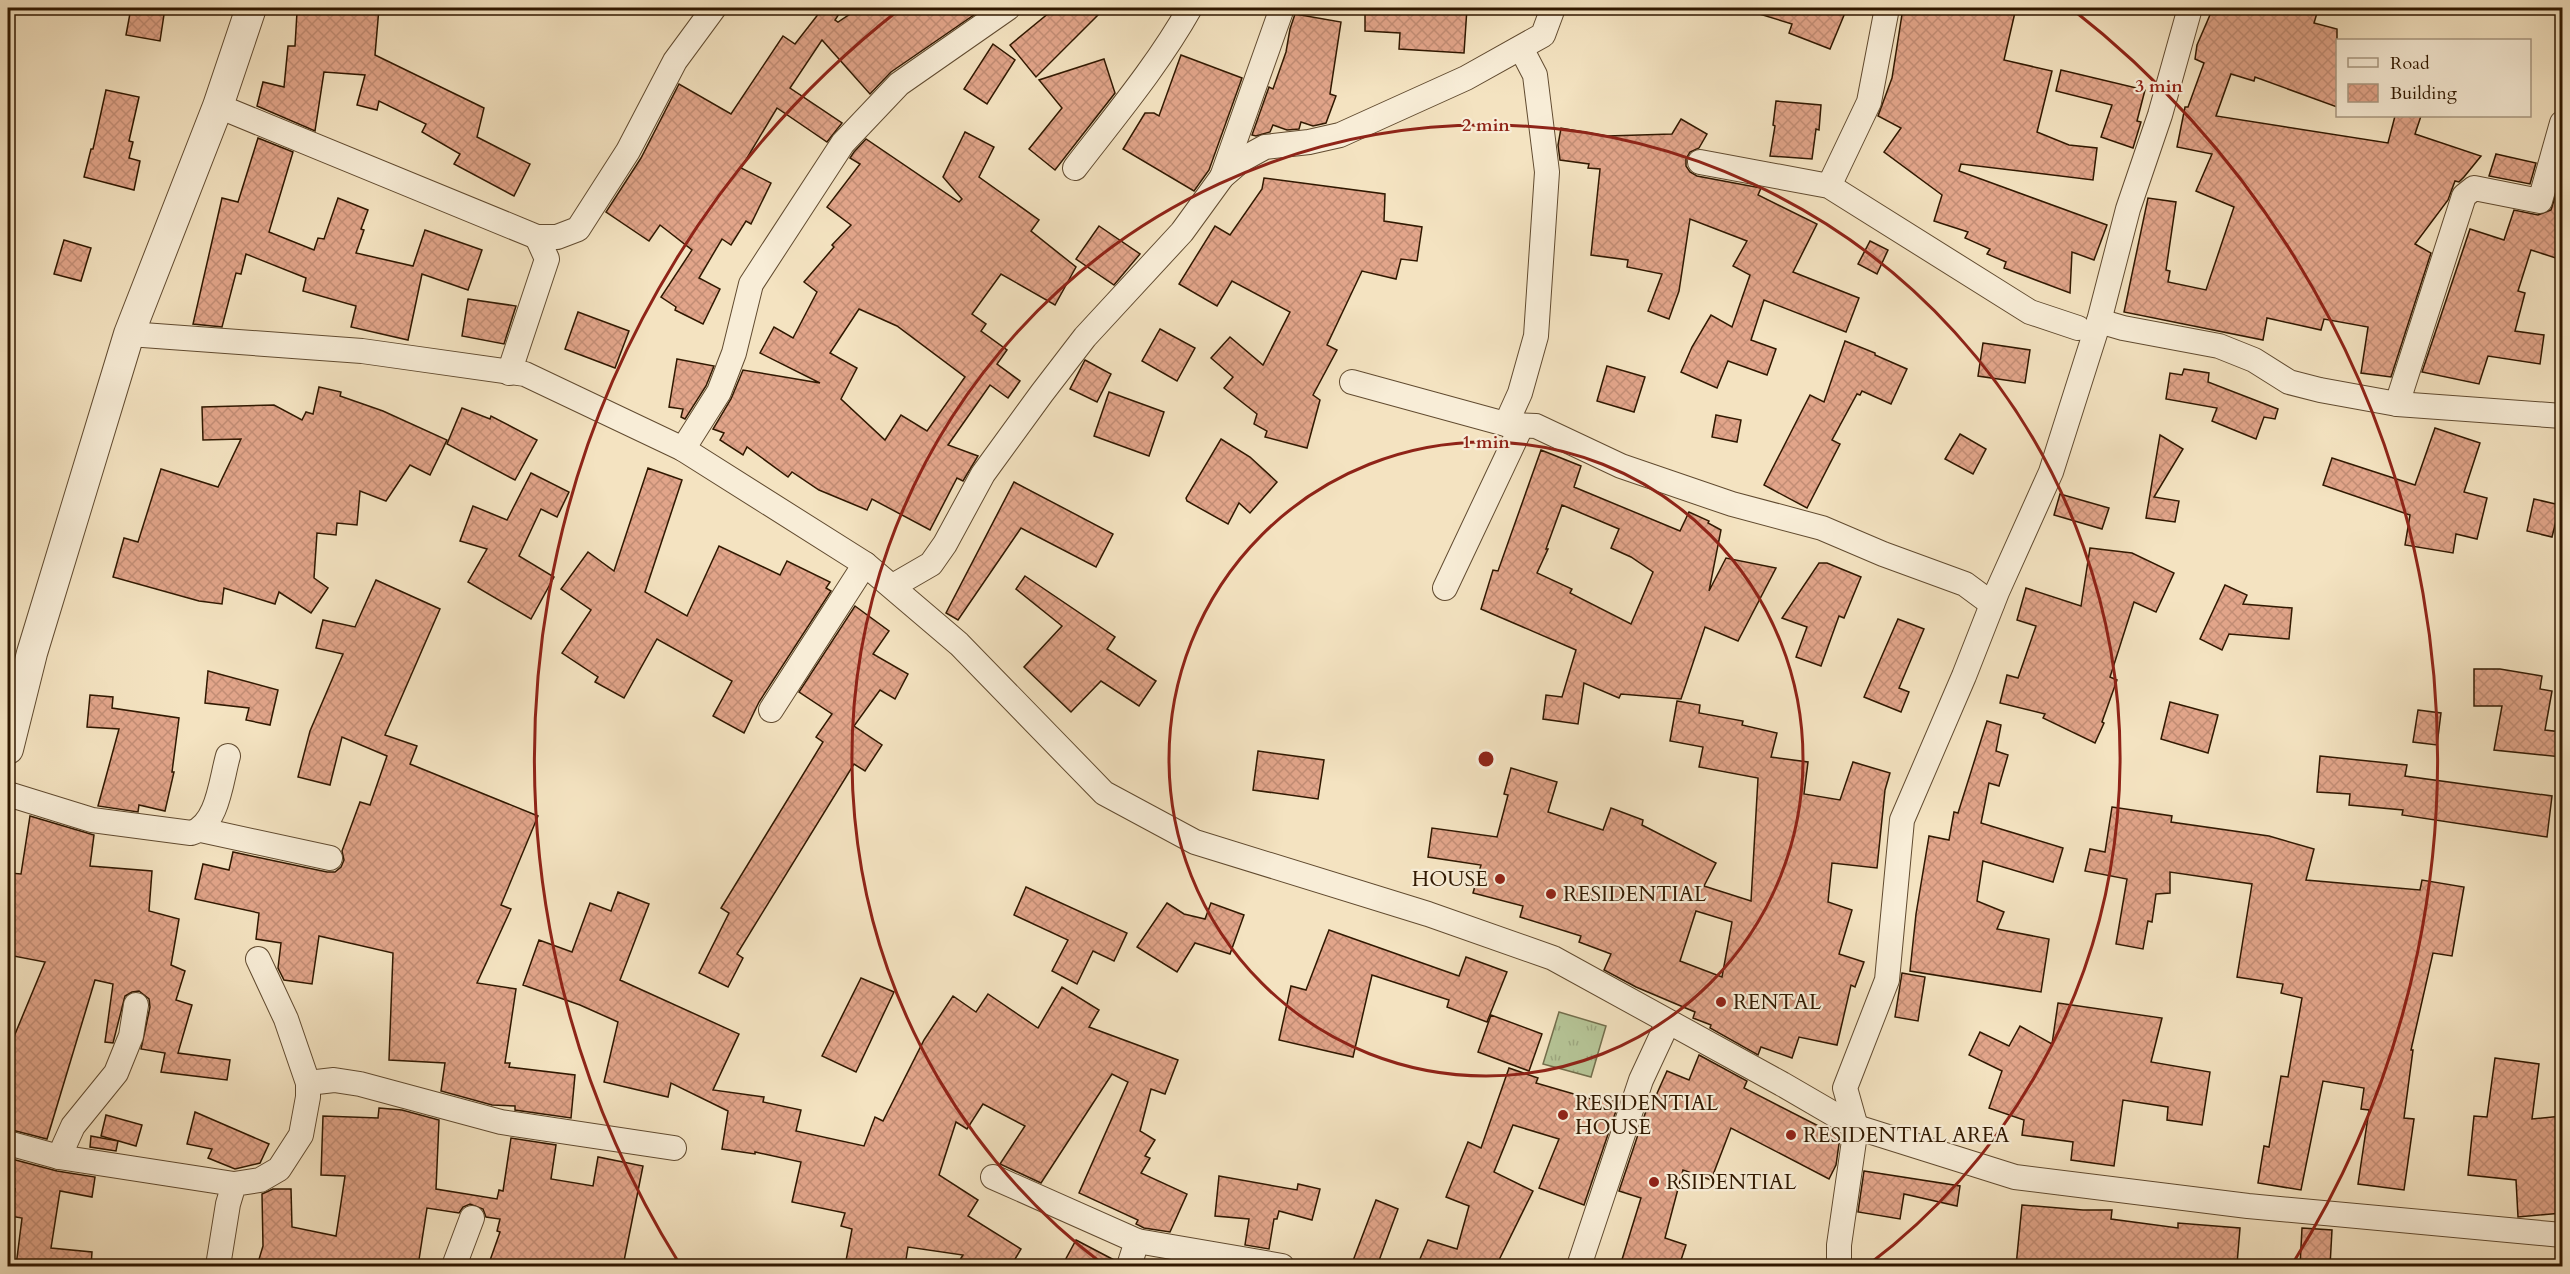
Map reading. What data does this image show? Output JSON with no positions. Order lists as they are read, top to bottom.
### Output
{
  "places": [
    "HOUSE",
    "RESIDENTIAL",
    "RENTAL",
    "RESIDENTIAL HOUSE",
    "RESIDENTIAL AREA",
    "RSIDENTIAL"
  ],
  "legend": ["Road", "Building"],
  "rings": ["3 min", "2 min", "1 min"]
}
